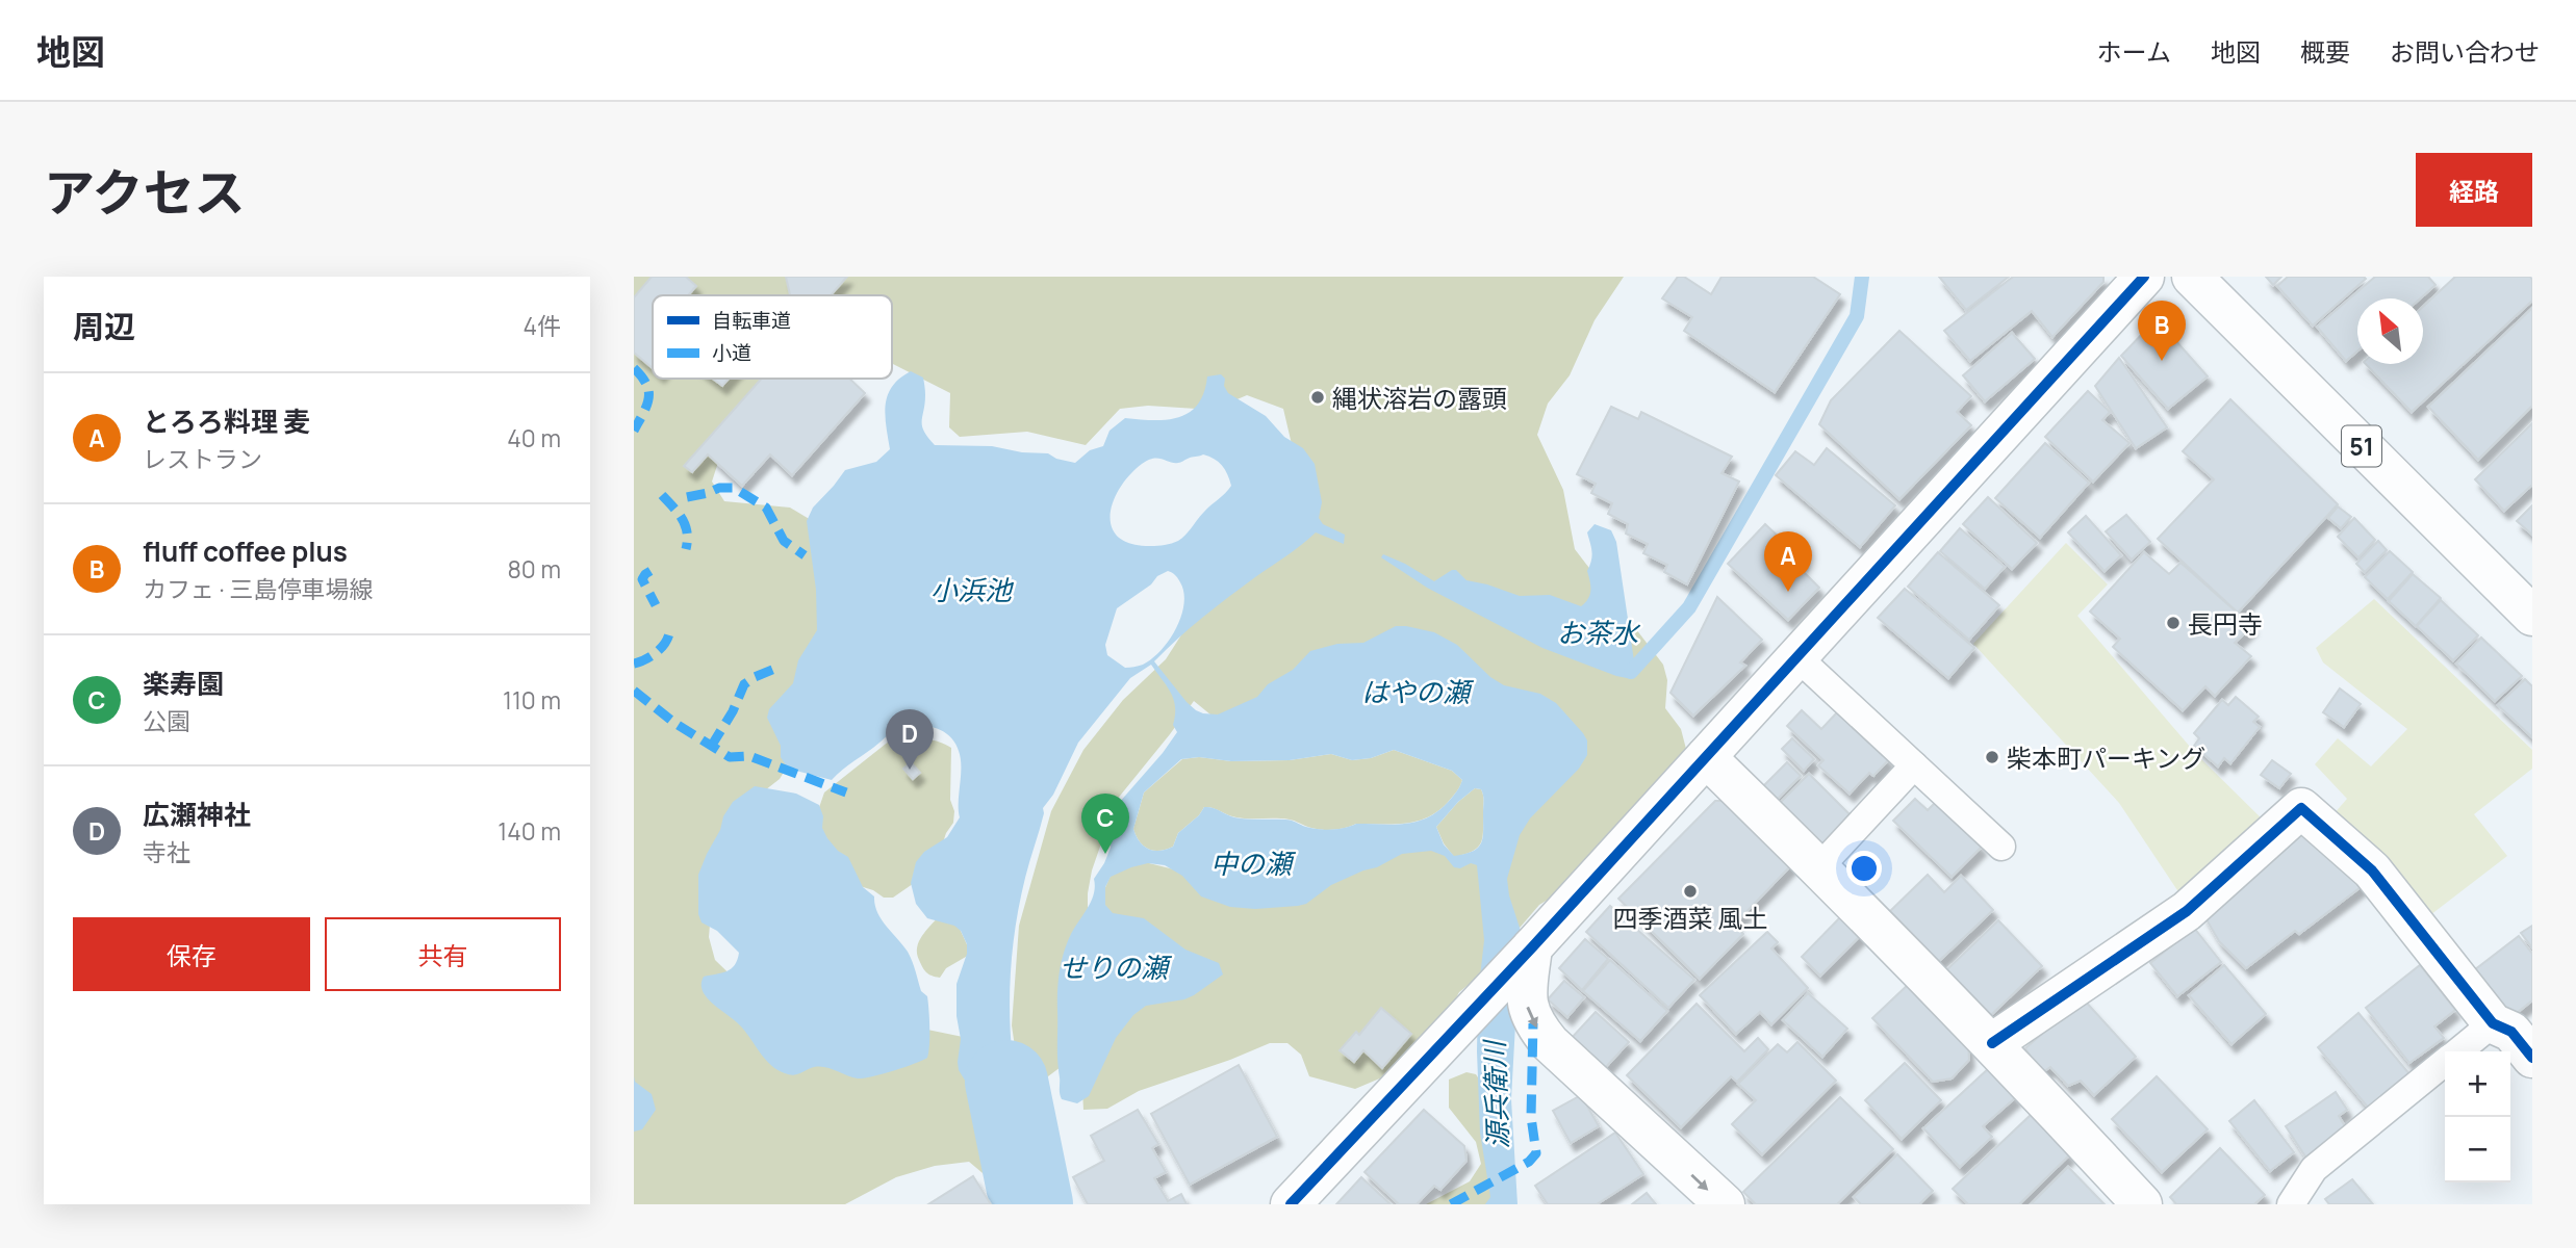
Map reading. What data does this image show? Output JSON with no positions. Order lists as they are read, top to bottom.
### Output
{
  "streets": {
    "street": ["51"]
  },
  "water": [
    "小浜池",
    "お茶水",
    "はやの瀬",
    "中の瀬",
    "せりの瀬",
    "源兵衛川"
  ],
  "places": [
    "縄状溶岩の露頭",
    "長円寺",
    "柴本町パーキング",
    "四季酒菜 風土"
  ],
  "legend": ["自転車道", "小道"],
  "north": "top left",
  "page": {
    "header": "地図",
    "nav": [
      "ホーム",
      "地図",
      "概要",
      "お問い合わせ"
    ],
    "title": "アクセス",
    "buttons": [
      "経路",
      ["保存", "共有"]
    ],
    "heading": ["周辺", "4件"],
    "pins": [
      "B",
      "A",
      "D",
      "C"
    ],
    "list": [
      {
        "mark": "A",
        "name": "とろろ料理 麦",
        "note": "レストラン",
        "value": "40 m"
      },
      {
        "mark": "B",
        "name": "fluff coffee plus",
        "note": "カフェ · 三島停車場線",
        "value": "80 m"
      },
      {
        "mark": "C",
        "name": "楽寿園",
        "note": "公園",
        "value": "110 m"
      },
      {
        "mark": "D",
        "name": "広瀬神社",
        "note": "寺社",
        "value": "140 m"
      }
    ],
    "map_buttons": ["+", "−"]
  }
}
